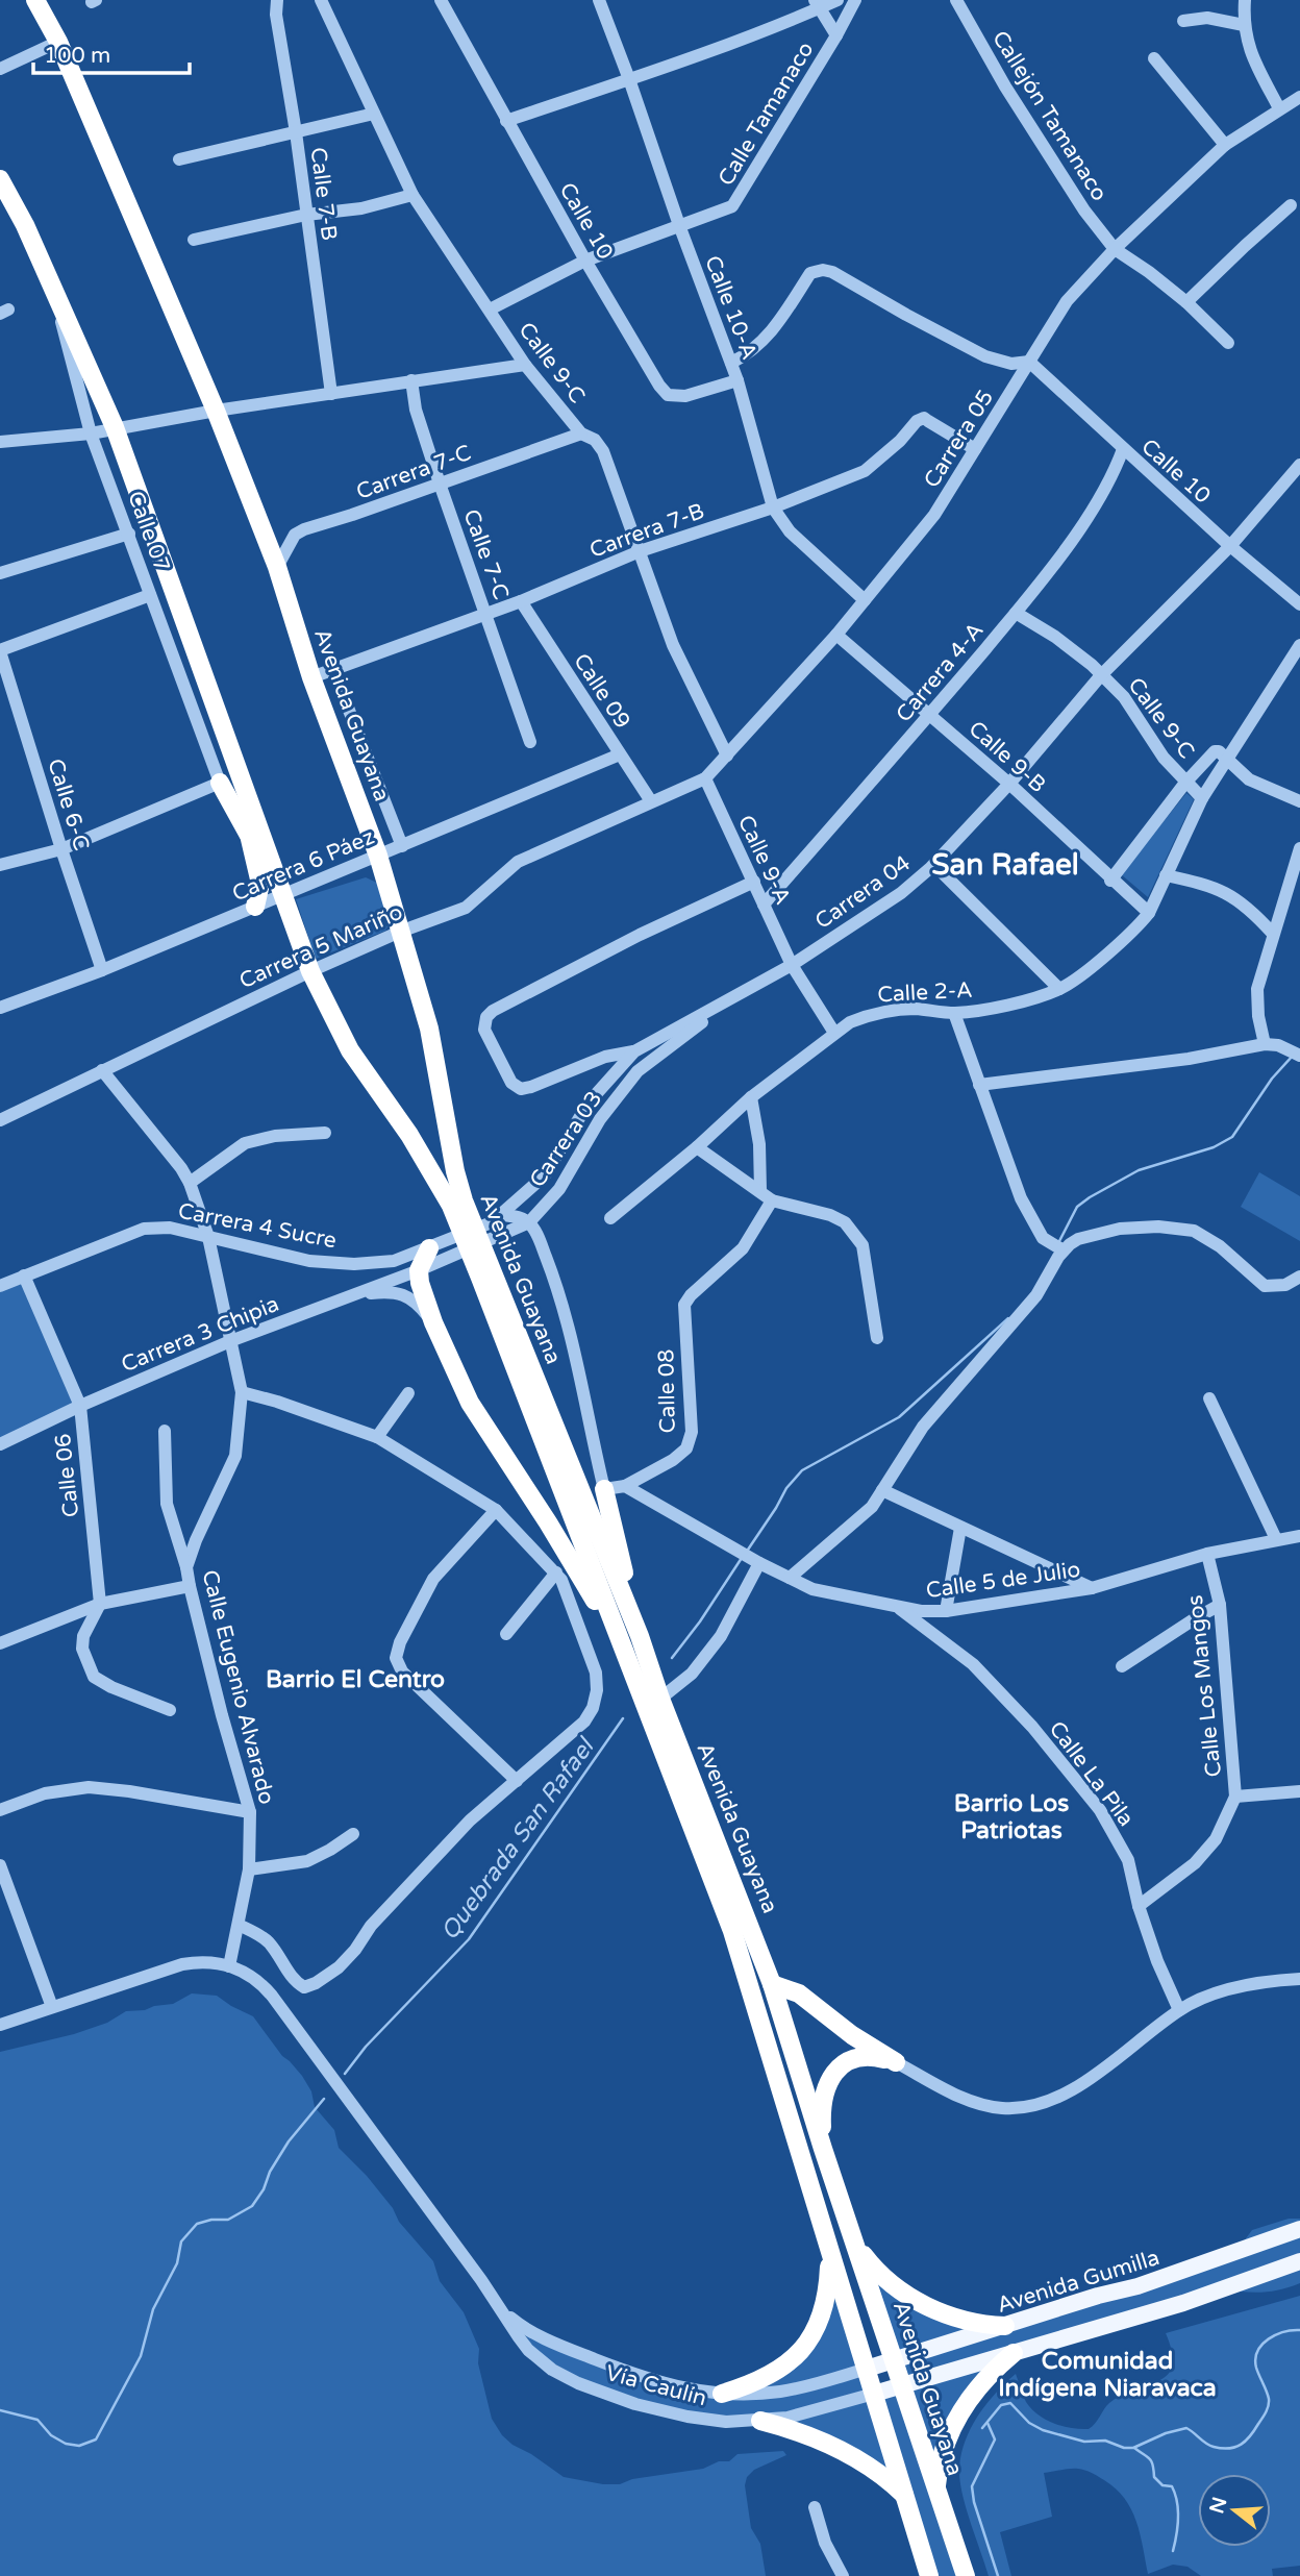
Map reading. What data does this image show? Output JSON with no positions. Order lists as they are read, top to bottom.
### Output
{
  "streets": {
    "highway": ["Avenida Guayana"],
    "main road": ["Avenida Gumilla"],
    "street": [
      "Calle Tamanaco",
      "Callejón Tamanaco",
      "Calle 7-B",
      "Calle 10",
      "Calle 10-A",
      "Calle 9-C",
      "Carrera 05",
      "Carrera 7-C",
      "Carrera 7-B",
      "Calle 07",
      "Calle 7-C",
      "Carrera 4-A",
      "Calle 09",
      "Calle 9-B",
      "Calle 6-C",
      "Calle 9-A",
      "Carrera 6 Páez",
      "Carrera 04",
      "Carrera 5 Mariño",
      "Calle 2-A",
      "Carrera 03",
      "Carrera 4 Sucre",
      "Carrera 3 Chipia",
      "Calle 08",
      "Calle 06",
      "Calle 5 de Julio",
      "Calle Los Mangos",
      "Calle Eugenio Alvarado",
      "Calle La Pila",
      "Vía Caulín"
    ]
  },
  "crossings": [
    ["Calle Tamanaco", "Calle 10"],
    ["Calle Tamanaco", "Calle 10-A"],
    ["Calle Tamanaco", "Calle 9-C"],
    ["Callejón Tamanaco", "Carrera 05"],
    ["Calle 10", "Calle 10-A"],
    ["Calle 10", "Carrera 05"],
    ["Calle 10", "Carrera 4-A"],
    ["Calle 10", "Carrera 04"],
    ["Calle 10-A", "Carrera 05"],
    ["Calle 10-A", "Carrera 7-B"],
    ["Calle 9-C", "Carrera 05"],
    ["Calle 9-C", "Carrera 7-C"],
    ["Calle 9-C", "Carrera 7-B"],
    ["Calle 9-C", "Carrera 4-A"],
    ["Calle 9-C", "Carrera 04"],
    ["Calle 9-C", "Calle 2-A"],
    ["Carrera 05", "Carrera 7-B"],
    ["Carrera 05", "Calle 09"],
    ["Carrera 05", "Calle 9-B"],
    ["Carrera 05", "Calle 9-A"],
    ["Carrera 05", "Carrera 5 Mariño"],
    ["Carrera 7-C", "Calle 7-C"],
    ["Carrera 7-C", "Avenida Guayana"],
    ["Carrera 7-B", "Calle 7-C"],
    ["Carrera 7-B", "Calle 09"],
    ["Carrera 7-B", "Avenida Guayana"],
    ["Calle 07", "Avenida Guayana"],
    ["Carrera 4-A", "Calle 9-B"],
    ["Carrera 4-A", "Calle 9-A"],
    ["Calle 09", "Carrera 6 Páez"],
    ["Calle 09", "Carrera 5 Mariño"],
    ["Avenida Guayana", "Carrera 6 Páez"],
    ["Avenida Guayana", "Carrera 5 Mariño"],
    ["Avenida Guayana", "Avenida Gumilla"],
    ["Avenida Guayana", "Vía Caulín"],
    ["Calle 9-B", "Carrera 04"],
    ["Calle 9-B", "Calle 2-A"],
    ["Calle 6-C", "Carrera 6 Páez"],
    ["Calle 9-A", "Carrera 04"],
    ["Calle 9-A", "Calle 2-A"],
    ["Carrera 04", "Carrera 03"],
    ["Carrera 04", "Carrera 4 Sucre"],
    ["Carrera 5 Mariño", "Calle Eugenio Alvarado"],
    ["Carrera 03", "Carrera 3 Chipia"],
    ["Carrera 4 Sucre", "Calle 06"],
    ["Carrera 4 Sucre", "Calle Eugenio Alvarado"],
    ["Carrera 3 Chipia", "Calle 06"],
    ["Carrera 3 Chipia", "Calle Eugenio Alvarado"],
    ["Calle 08", "Calle 5 de Julio"],
    ["Calle 5 de Julio", "Calle Los Mangos"],
    ["Calle 5 de Julio", "Calle La Pila"],
    ["Calle Los Mangos", "Calle La Pila"],
    ["Calle Eugenio Alvarado", "Vía Caulín"],
    ["Avenida Gumilla", "Vía Caulín"]
  ],
  "districts": [
    "San Rafael",
    "Barrio El Centro",
    "Barrio Los Patriotas",
    "Comunidad Indígena Niaravaca"
  ],
  "water": ["Quebrada San Rafael"],
  "scale_bar": "100 m",
  "north": "left"
}
